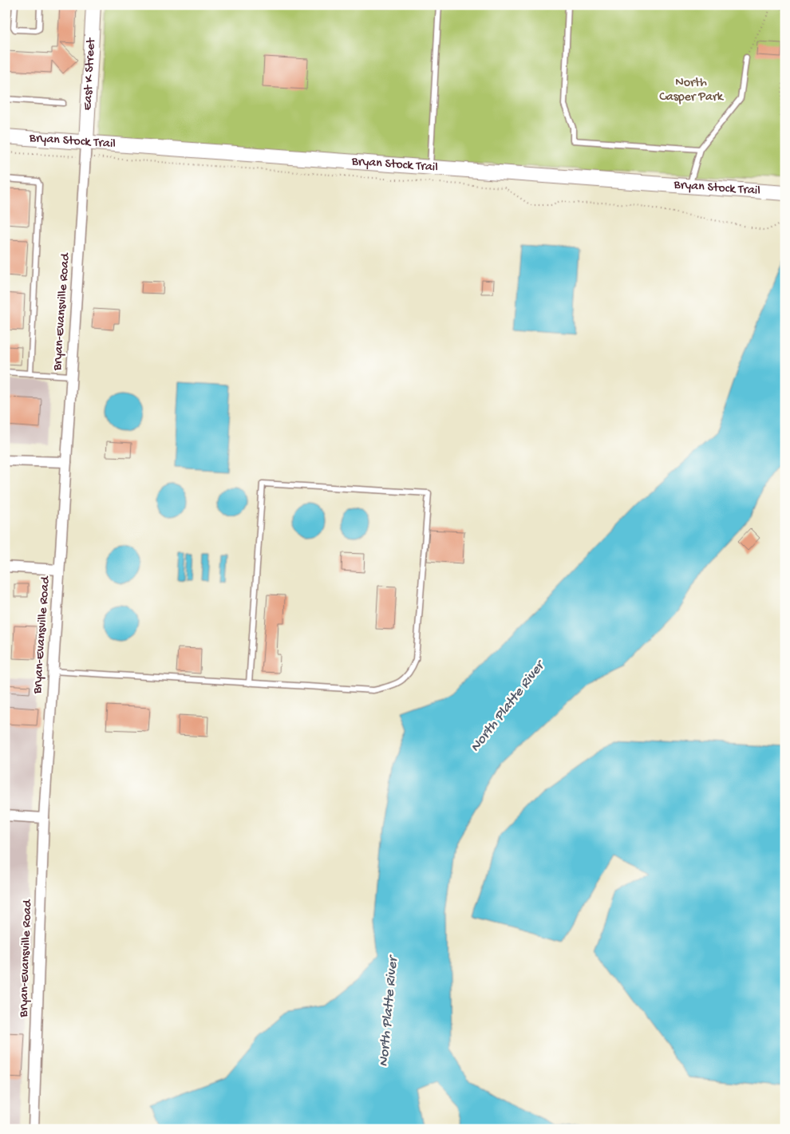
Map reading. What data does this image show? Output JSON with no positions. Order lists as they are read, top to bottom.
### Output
{
  "streets": {
    "main road": ["East K Street", "Bryan Stock Trail"],
    "street": ["Bryan-Evansville Road"]
  },
  "crossings": [
    ["East K Street", "Bryan Stock Trail"],
    ["East K Street", "Bryan-Evansville Road"],
    ["Bryan Stock Trail", "Bryan-Evansville Road"]
  ],
  "water": ["North Platte River"],
  "parks": ["North Casper Park"]
}
